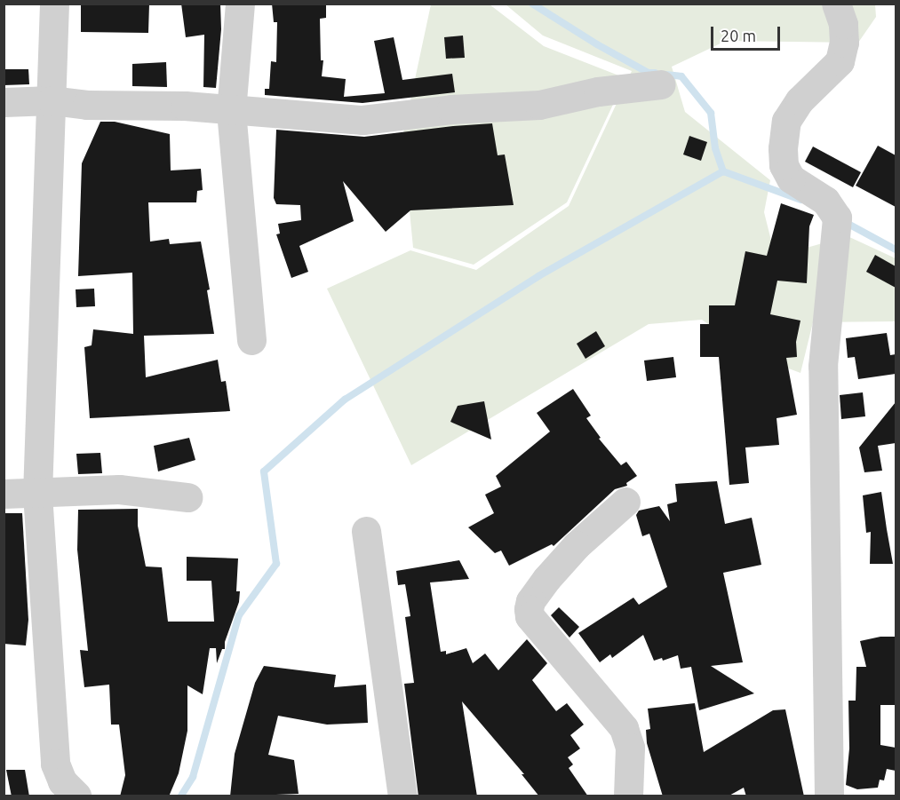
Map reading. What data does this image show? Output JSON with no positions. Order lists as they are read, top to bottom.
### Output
{
  "scale_bar": "20 m"
}
